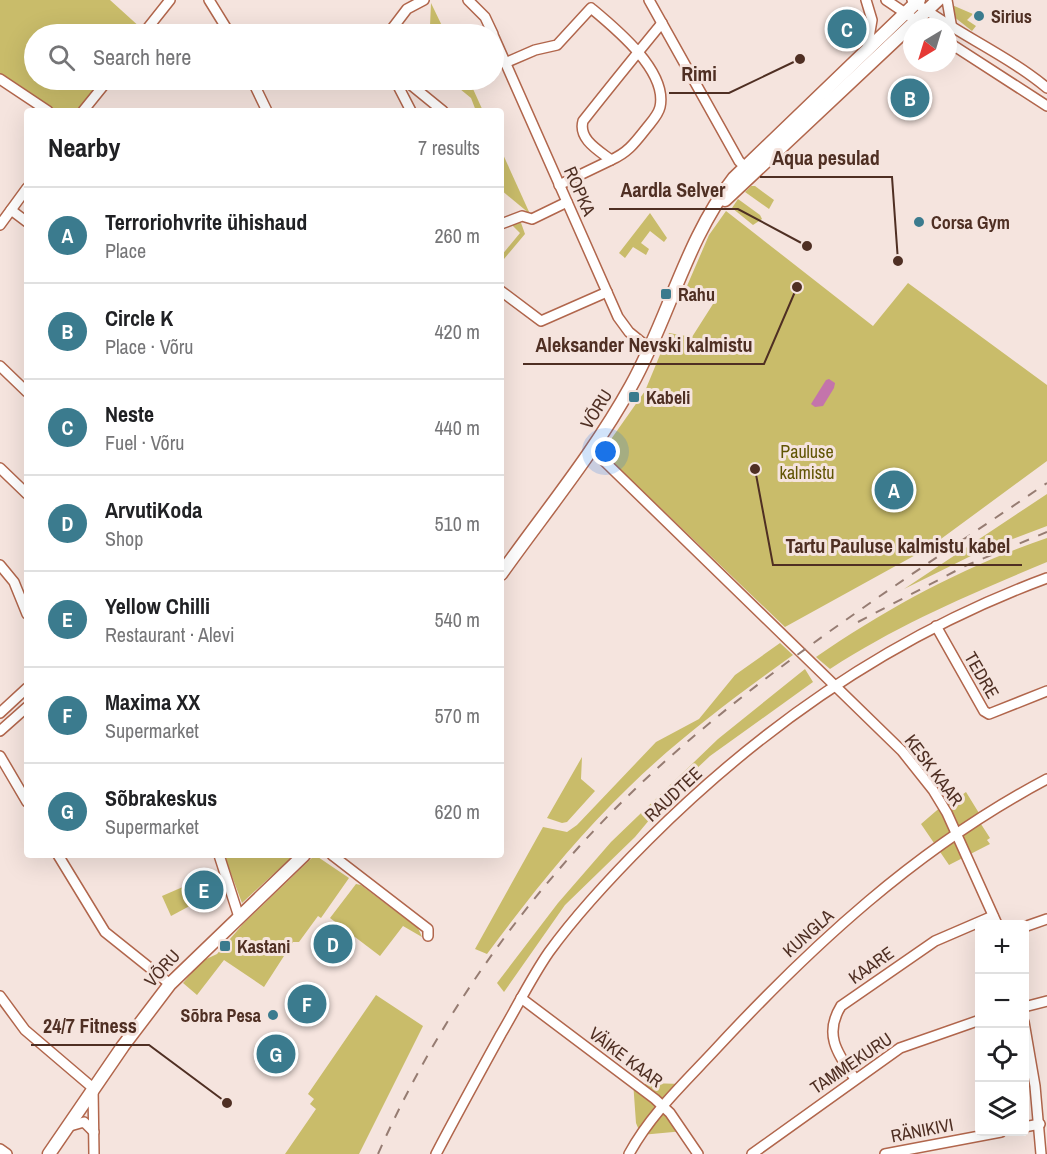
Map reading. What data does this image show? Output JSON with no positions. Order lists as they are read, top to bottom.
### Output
{
  "streets": {
    "main road": ["VÕRU"],
    "street": [
      "ROPKA",
      "TEDRE",
      "KESK KAAR",
      "RAUDTEE",
      "KUNGLA",
      "KAARE",
      "VÄIKE KAAR",
      "TAMMEKURU",
      "RÄNIKIVI"
    ]
  },
  "crossings": [
    ["ROPKA", "VÕRU"],
    ["TEDRE", "RAUDTEE"],
    ["KESK KAAR", "RAUDTEE"],
    ["KESK KAAR", "KUNGLA"],
    ["RAUDTEE", "VÄIKE KAAR"],
    ["KUNGLA", "VÄIKE KAAR"],
    ["KAARE", "TAMMEKURU"]
  ],
  "parks": ["Pauluse kalmistu"],
  "places": {
    "other": [
      "Sirius",
      "Rimi",
      "Corsa Gym",
      "Aardla Selver",
      "Aqua pesulad",
      "Aleksander Nevski kalmistu",
      "Tartu Pauluse kalmistu kabel",
      "Sõbra Pesa",
      "24/7 Fitness"
    ],
    "transit": ["Rahu", "Kabeli", "Kastani"]
  },
  "north": "bottom left",
  "page": {
    "pins": [
      "C",
      "B",
      "A",
      "E",
      "D",
      "F",
      "G"
    ],
    "search": "Search here",
    "heading": ["Nearby", "7 results"],
    "list": [
      {
        "mark": "A",
        "name": "Terroriohvrite ühishaud",
        "note": "Place",
        "value": "260 m"
      },
      {
        "mark": "B",
        "name": "Circle K",
        "note": "Place · Võru",
        "value": "420 m"
      },
      {
        "mark": "C",
        "name": "Neste",
        "note": "Fuel · Võru",
        "value": "440 m"
      },
      {
        "mark": "D",
        "name": "ArvutiKoda",
        "note": "Shop",
        "value": "510 m"
      },
      {
        "mark": "E",
        "name": "Yellow Chilli",
        "note": "Restaurant · Alevi",
        "value": "540 m"
      },
      {
        "mark": "F",
        "name": "Maxima XX",
        "note": "Supermarket",
        "value": "570 m"
      },
      {
        "mark": "G",
        "name": "Sõbrakeskus",
        "note": "Supermarket",
        "value": "620 m"
      }
    ],
    "map_buttons": ["+", "−"]
  }
}
